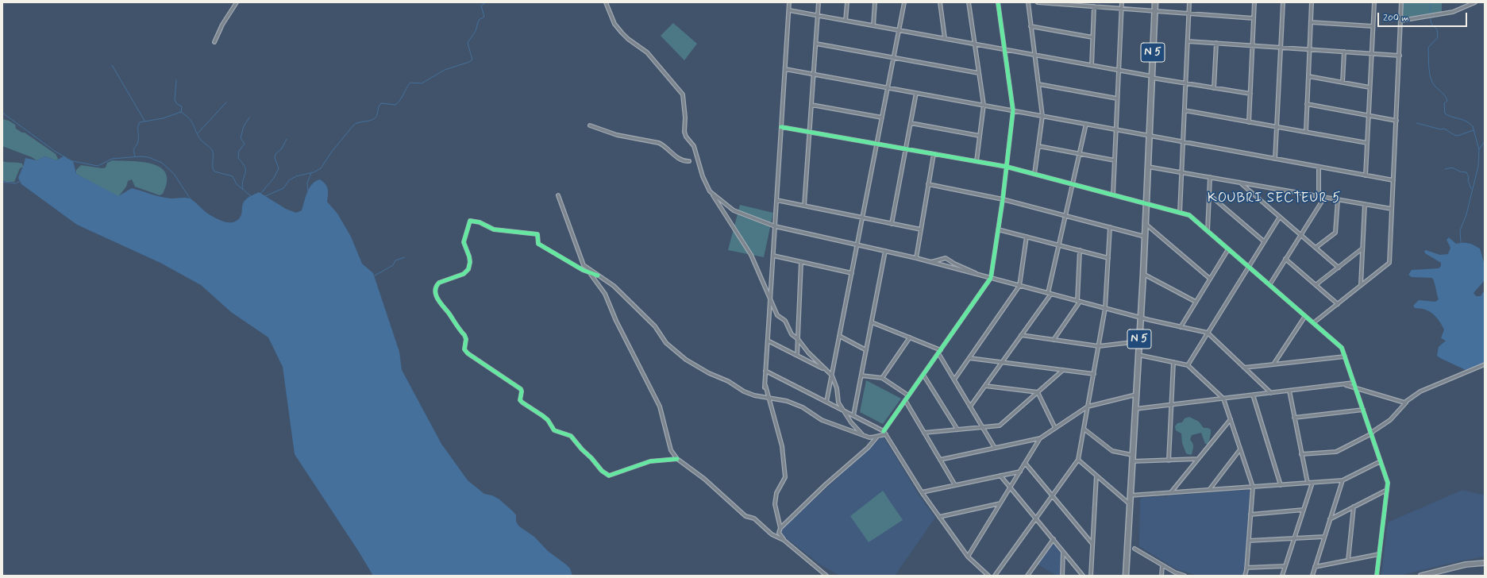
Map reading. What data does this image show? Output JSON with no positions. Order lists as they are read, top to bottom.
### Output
{
  "streets": {
    "highway": ["N 5"]
  },
  "districts": ["KOUBRI SECTEUR 5"],
  "scale_bar": "200 m"
}
